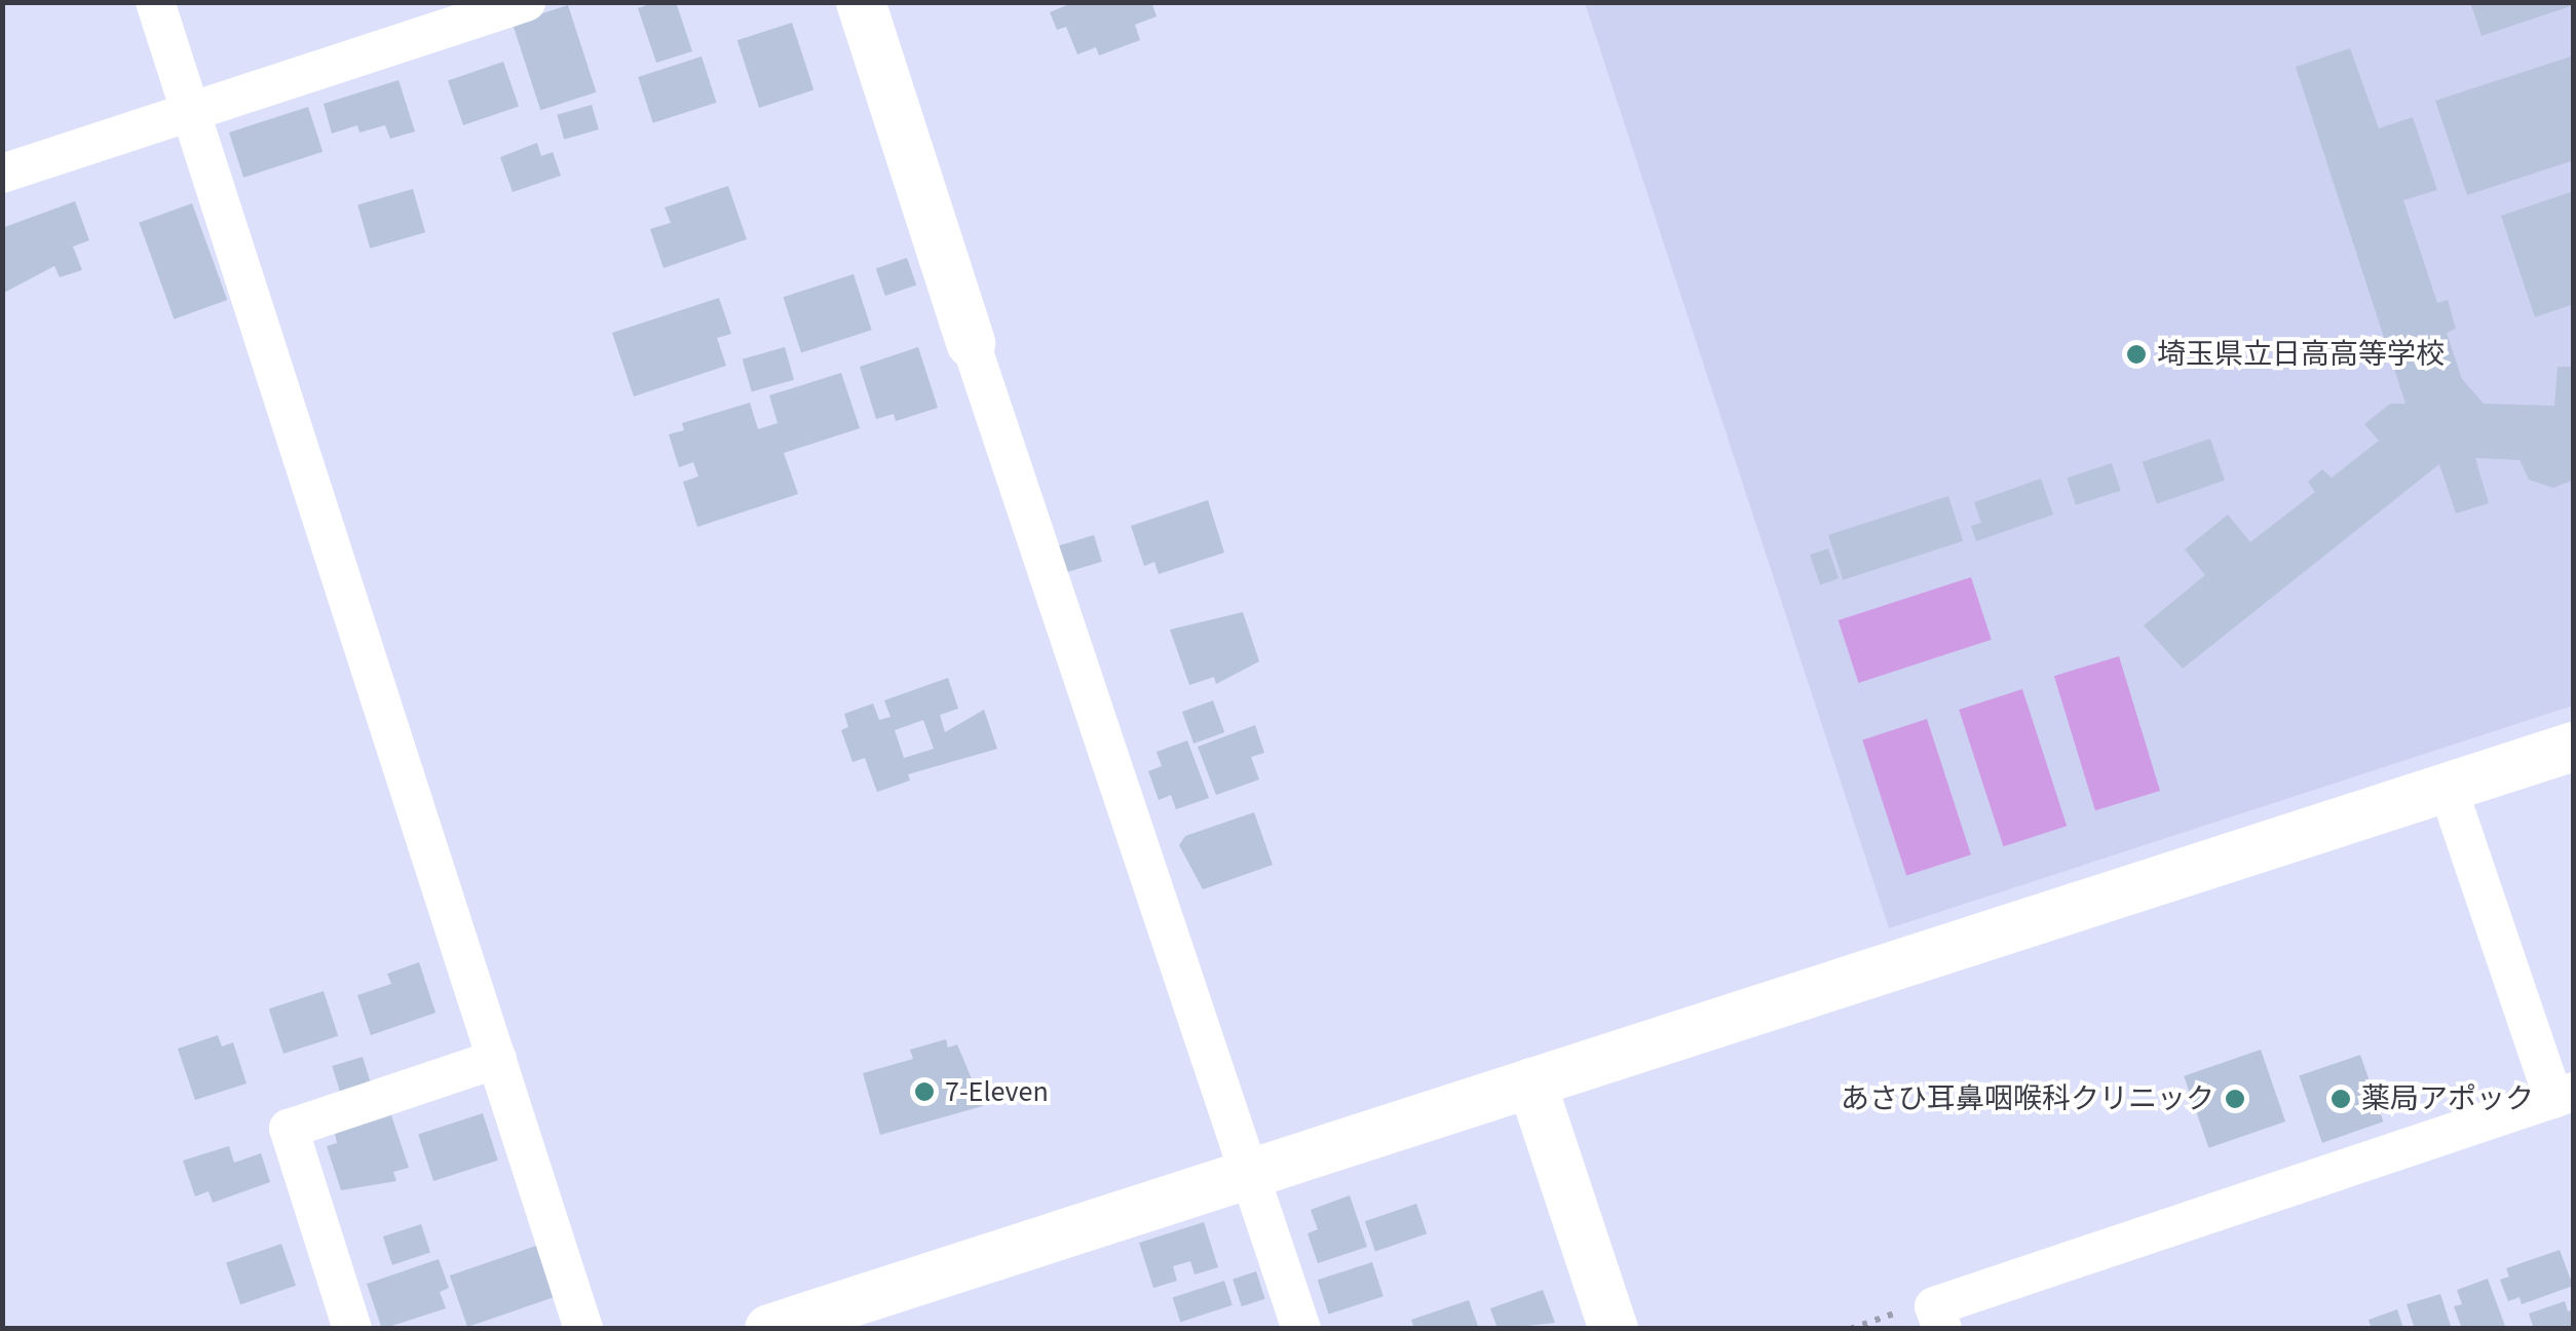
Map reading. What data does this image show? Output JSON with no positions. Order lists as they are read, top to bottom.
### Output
{
  "places": [
    "埼玉県立日高高等学校",
    "7-Eleven",
    "あさひ耳鼻咽喉科クリニック",
    "薬局アポック"
  ]
}
